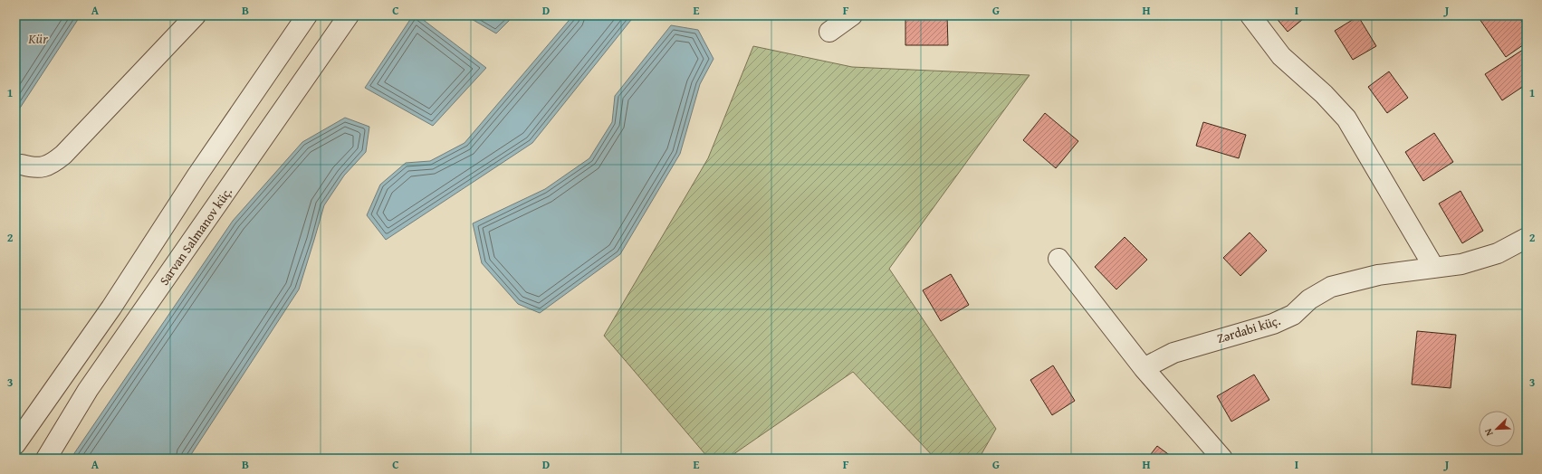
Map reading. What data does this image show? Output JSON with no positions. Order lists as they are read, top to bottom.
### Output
{
  "streets": {
    "street": ["Sarvan Salmanov küç.", "Zərdabi küç."]
  },
  "water": ["Kür"],
  "north": "bottom left",
  "grid": {
    "columns": [
      "A",
      "B",
      "C",
      "D",
      "E",
      "F",
      "G",
      "H",
      "I",
      "J"
    ],
    "rows": ["1", "2", "3"]
  }
}
